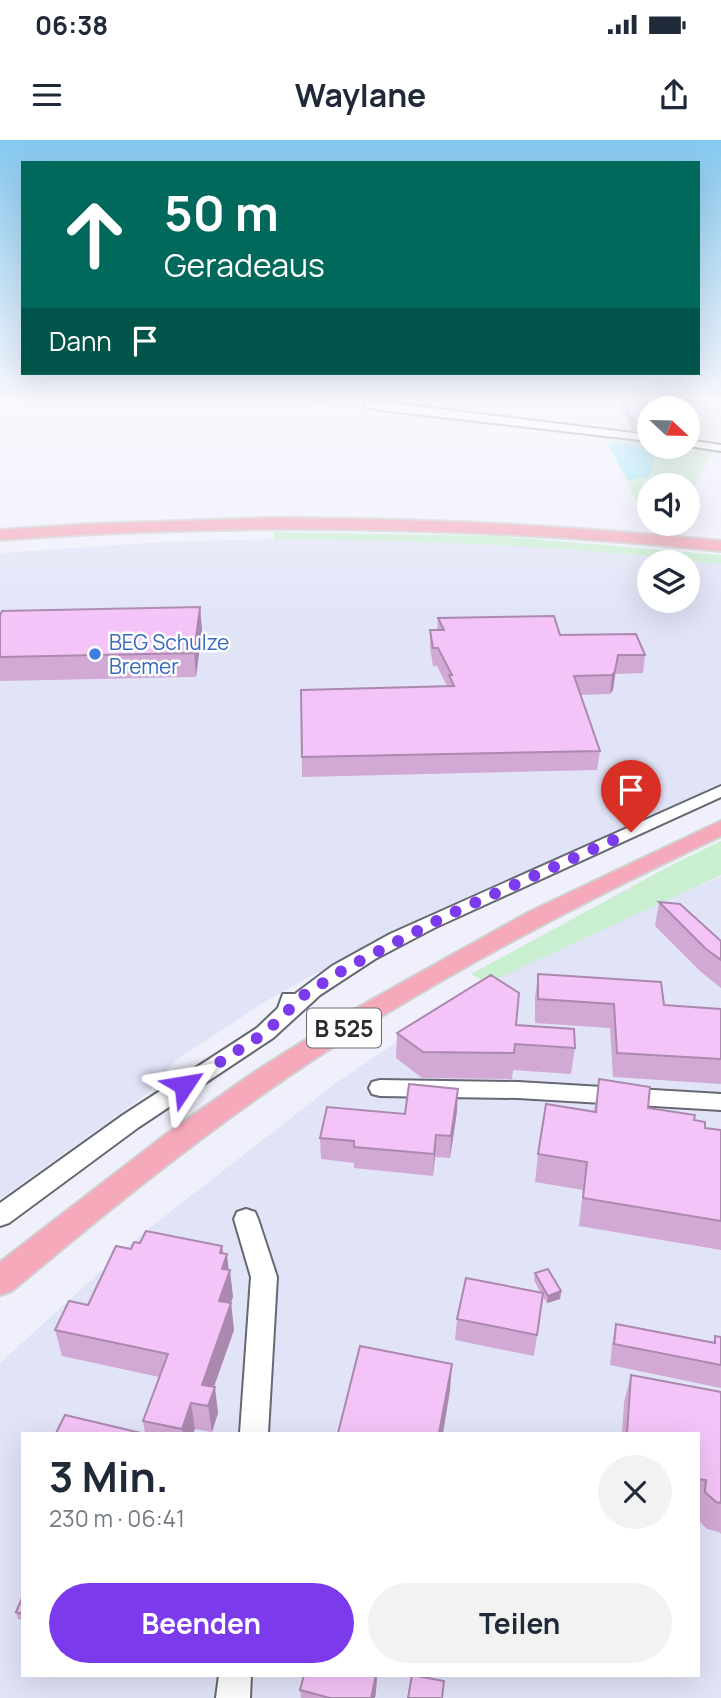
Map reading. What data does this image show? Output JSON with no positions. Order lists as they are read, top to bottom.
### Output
{
  "streets": {
    "main road": ["B 525"]
  },
  "places": ["BEG Schulze Bremer"],
  "north": "right",
  "page": {
    "status": "06:38",
    "header": "Waylane",
    "turn": ["50 m", "Geradeaus"],
    "then": "Dann",
    "heading": ["3 Min.", "230 m · 06:41"],
    "buttons": ["Beenden", "Teilen"]
  }
}
